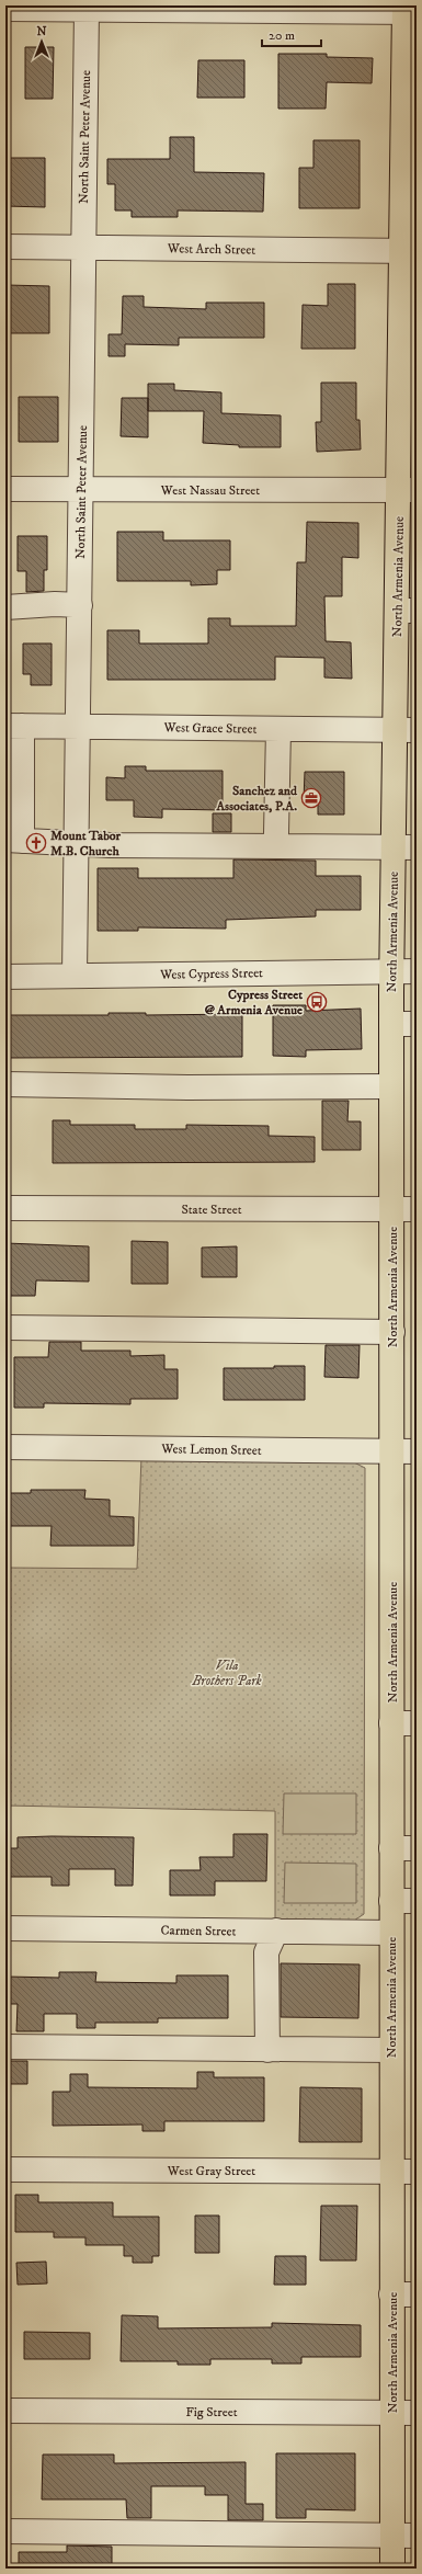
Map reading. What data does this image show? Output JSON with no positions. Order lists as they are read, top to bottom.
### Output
{
  "streets": {
    "main road": ["North Armenia Avenue"],
    "street": [
      "North Saint Peter Avenue",
      "West Arch Street",
      "West Nassau Street",
      "West Grace Street",
      "West Cypress Street",
      "State Street",
      "West Lemon Street",
      "Carmen Street",
      "West Gray Street",
      "Fig Street"
    ]
  },
  "crossings": [
    ["North Saint Peter Avenue", "West Arch Street"],
    ["North Saint Peter Avenue", "West Nassau Street"],
    ["North Saint Peter Avenue", "West Grace Street"],
    ["North Saint Peter Avenue", "West Cypress Street"],
    ["West Arch Street", "North Armenia Avenue"],
    ["West Nassau Street", "North Armenia Avenue"],
    ["North Armenia Avenue", "West Grace Street"],
    ["North Armenia Avenue", "West Cypress Street"],
    ["North Armenia Avenue", "State Street"],
    ["North Armenia Avenue", "West Lemon Street"],
    ["North Armenia Avenue", "Carmen Street"],
    ["North Armenia Avenue", "West Gray Street"],
    ["North Armenia Avenue", "Fig Street"]
  ],
  "parks": ["Vila Brothers Park"],
  "places": {
    "office": ["Sanchez and Associates, P.A."],
    "church": ["Mount Tabor M.B. Church"],
    "bus stop": ["Cypress Street @ Armenia Avenue"]
  },
  "scale_bar": "20 m",
  "north": "top"
}
